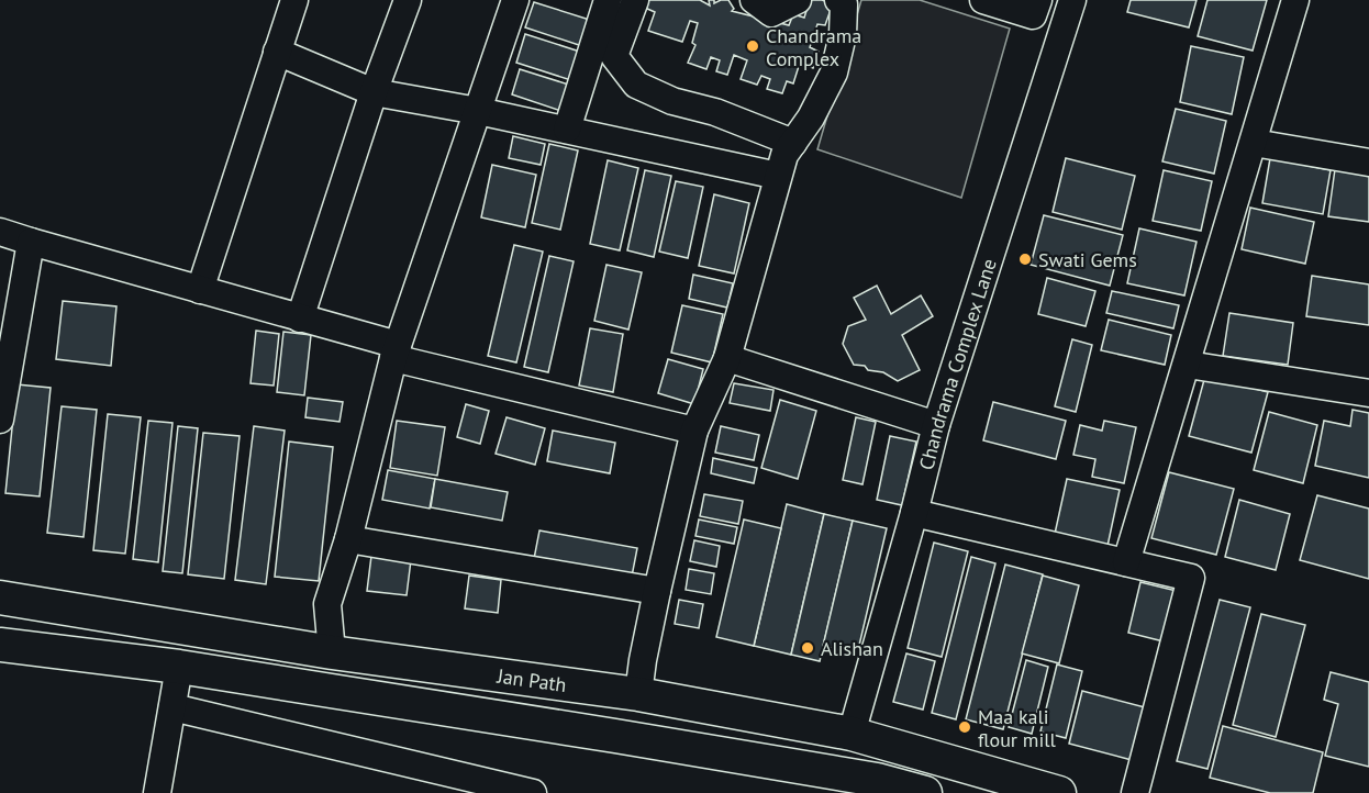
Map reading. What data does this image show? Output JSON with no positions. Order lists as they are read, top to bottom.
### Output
{
  "streets": {
    "main road": ["Jan Path"],
    "street": ["Chandrama Complex Lane"]
  },
  "crossings": [
    ["Chandrama Complex Lane", "Jan Path"]
  ],
  "places": [
    "Chandrama Complex",
    "Swati Gems",
    "Alishan",
    "Maa kali flour mill"
  ]
}
